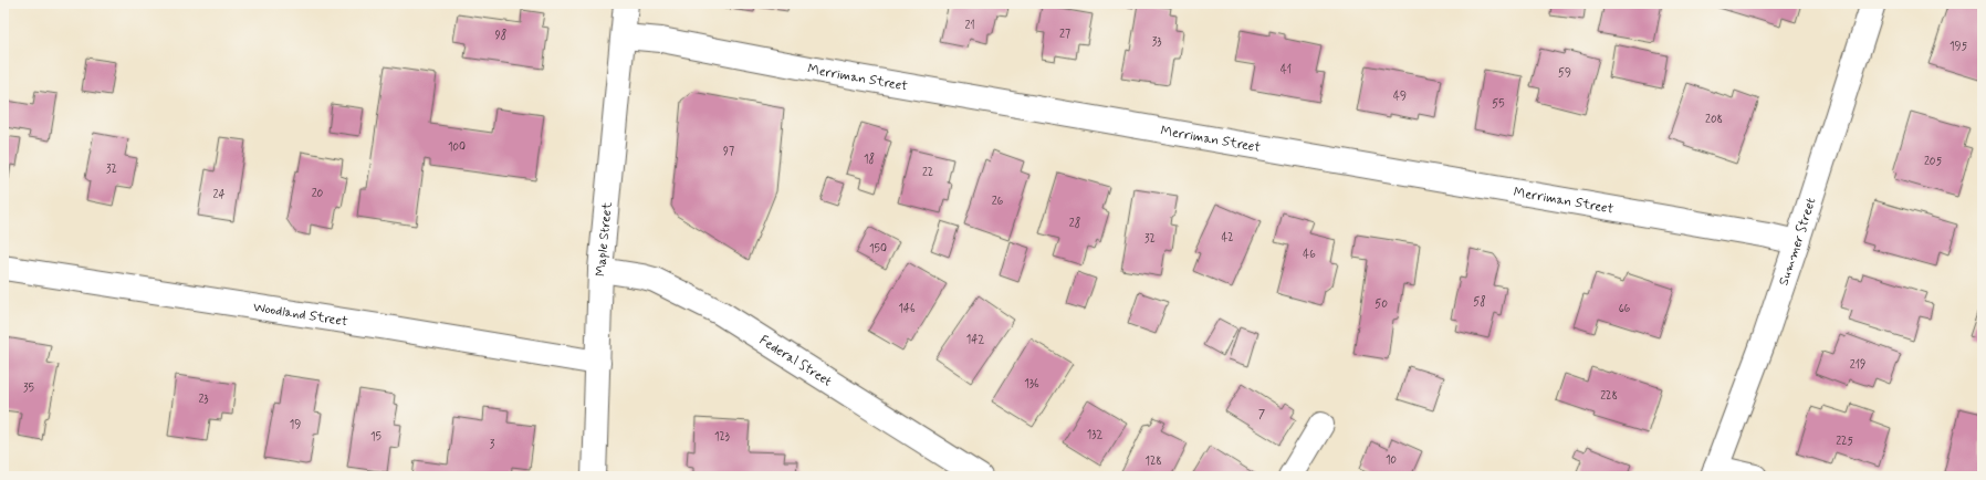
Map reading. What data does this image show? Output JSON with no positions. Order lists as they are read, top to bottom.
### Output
{
  "streets": {
    "street": [
      "Merriman Street",
      "Maple Street",
      "Summer Street",
      "Woodland Street",
      "Federal Street"
    ]
  },
  "crossings": [
    ["Merriman Street", "Maple Street"],
    ["Merriman Street", "Summer Street"],
    ["Maple Street", "Woodland Street"],
    ["Maple Street", "Federal Street"]
  ],
  "house_numbers": [
    "21",
    "27",
    "98",
    "33",
    "195",
    "41",
    "59",
    "49",
    "55",
    "208",
    "100",
    "97",
    "18",
    "205",
    "32",
    "22",
    "20",
    "24",
    "26",
    "28",
    "42",
    "32",
    "150",
    "46",
    "58",
    "50",
    "146",
    "66",
    "142",
    "219",
    "136",
    "35",
    "228",
    "23",
    "7",
    "19",
    "132",
    "15",
    "123",
    "225",
    "3",
    "10",
    "128"
  ]
}
